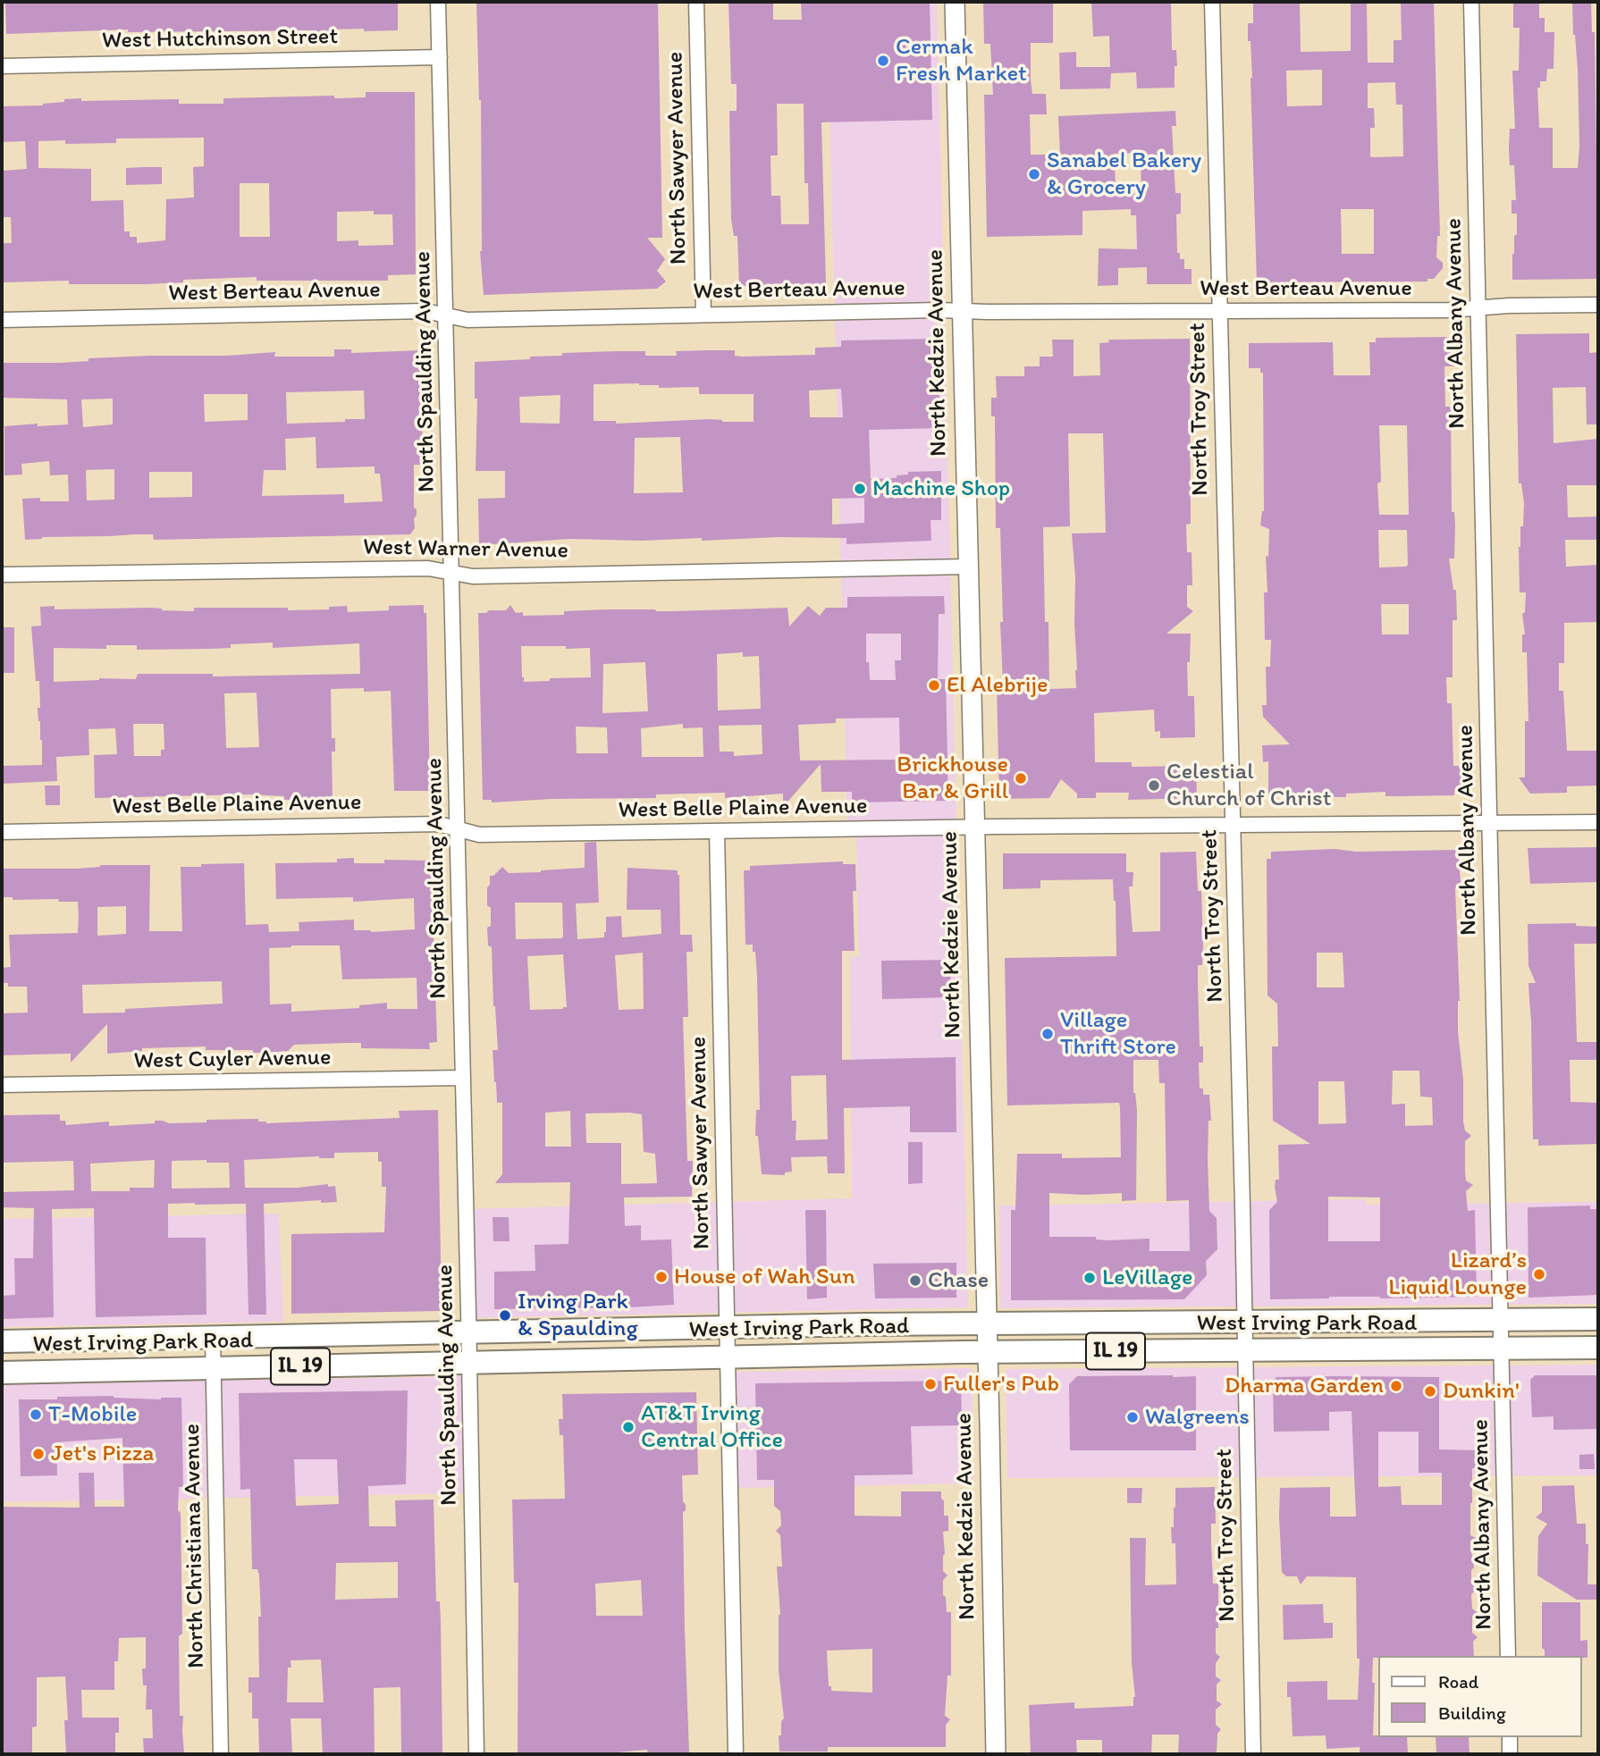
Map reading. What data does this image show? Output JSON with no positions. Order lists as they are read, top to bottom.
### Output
{
  "streets": {
    "main road": ["North Kedzie Avenue", "West Irving Park Road", "IL 19"],
    "street": [
      "West Hutchinson Street",
      "North Sawyer Avenue",
      "West Berteau Avenue",
      "North Albany Avenue",
      "North Spaulding Avenue",
      "North Troy Street",
      "West Warner Avenue",
      "West Belle Plaine Avenue",
      "West Cuyler Avenue",
      "North Christiana Avenue"
    ]
  },
  "crossings": [
    ["West Hutchinson Street", "North Spaulding Avenue"],
    ["North Sawyer Avenue", "West Berteau Avenue"],
    ["North Sawyer Avenue", "West Belle Plaine Avenue"],
    ["North Sawyer Avenue", "West Irving Park Road"],
    ["West Berteau Avenue", "North Albany Avenue"],
    ["West Berteau Avenue", "North Kedzie Avenue"],
    ["West Berteau Avenue", "North Spaulding Avenue"],
    ["West Berteau Avenue", "North Troy Street"],
    ["North Albany Avenue", "West Belle Plaine Avenue"],
    ["North Albany Avenue", "West Irving Park Road"],
    ["North Kedzie Avenue", "West Warner Avenue"],
    ["North Kedzie Avenue", "West Belle Plaine Avenue"],
    ["North Kedzie Avenue", "West Irving Park Road"],
    ["North Spaulding Avenue", "West Warner Avenue"],
    ["North Spaulding Avenue", "West Belle Plaine Avenue"],
    ["North Spaulding Avenue", "West Cuyler Avenue"],
    ["North Spaulding Avenue", "West Irving Park Road"],
    ["North Troy Street", "West Belle Plaine Avenue"],
    ["North Troy Street", "West Irving Park Road"],
    ["West Irving Park Road", "North Christiana Avenue"]
  ],
  "places": [
    "Cermak Fresh Market",
    "Sanabel Bakery & Grocery",
    "Machine Shop",
    "El Alebrije",
    "Brickhouse Bar & Grill",
    "Celestial Church of Christ",
    "Village Thrift Store",
    "Lizard’s Liquid Lounge",
    "House of Wah Sun",
    "LeVillage",
    "Chase",
    "Irving Park & Spaulding",
    "Fuller's Pub",
    "Dharma Garden",
    "Dunkin'",
    "T-Mobile",
    "Walgreens",
    "AT&T Irving Central Office",
    "Jet's Pizza"
  ],
  "legend": ["Road", "Building"]
}
